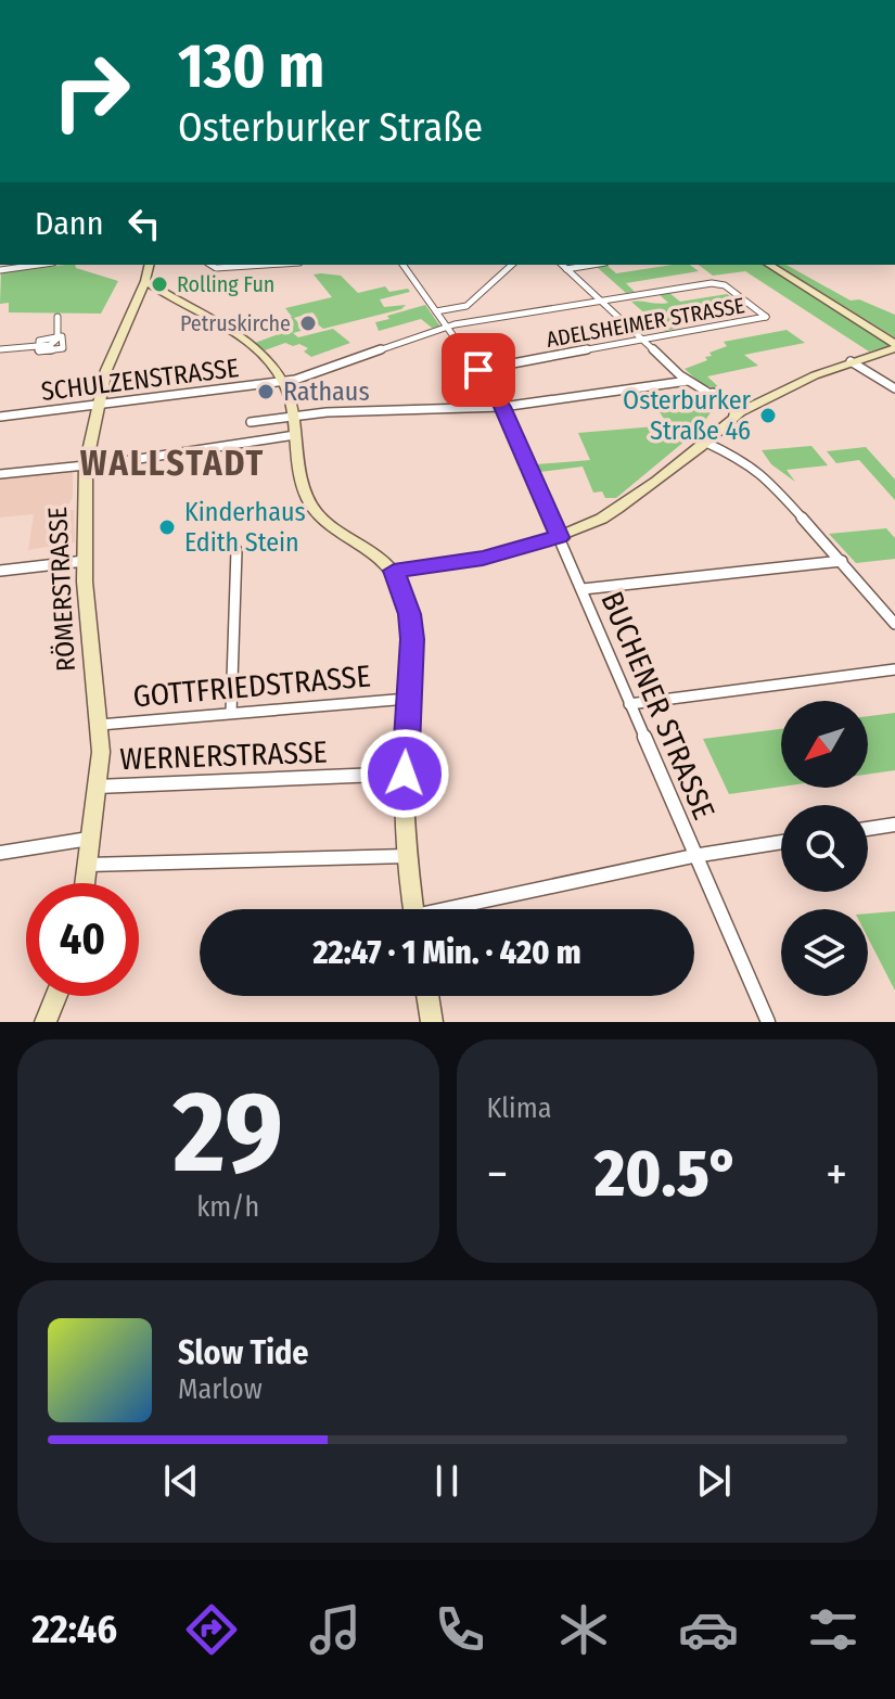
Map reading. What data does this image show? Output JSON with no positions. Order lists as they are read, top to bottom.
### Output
{
  "streets": {
    "street": [
      "ADELSHEIMER STRASSE",
      "SCHULZENSTRASSE",
      "RÖMERSTRASSE",
      "GOTTFRIEDSTRASSE",
      "BUCHENER STRASSE",
      "WERNERSTRASSE"
    ]
  },
  "crossings": [
    ["ADELSHEIMER STRASSE", "SCHULZENSTRASSE"],
    ["ADELSHEIMER STRASSE", "BUCHENER STRASSE"],
    ["SCHULZENSTRASSE", "RÖMERSTRASSE"],
    ["SCHULZENSTRASSE", "BUCHENER STRASSE"],
    ["RÖMERSTRASSE", "GOTTFRIEDSTRASSE"],
    ["RÖMERSTRASSE", "WERNERSTRASSE"]
  ],
  "districts": ["WALLSTADT"],
  "places": [
    "Rolling Fun",
    "Petruskirche",
    "Rathaus",
    "Osterburker Straße 46",
    "Kinderhaus Edith Stein"
  ],
  "north": "bottom left",
  "page": {
    "turn": ["130 m", "Osterburker Straße"],
    "then": "Dann",
    "limit": "40",
    "trip": "22:47 · 1 Min. · 420 m",
    "tile": [
      ["29", "km/h"],
      "Klima"
    ],
    "heat": ["−", "20.5°", "+"],
    "song": ["Slow Tide", "Marlow"],
    "tabs": "22:46"
  }
}
